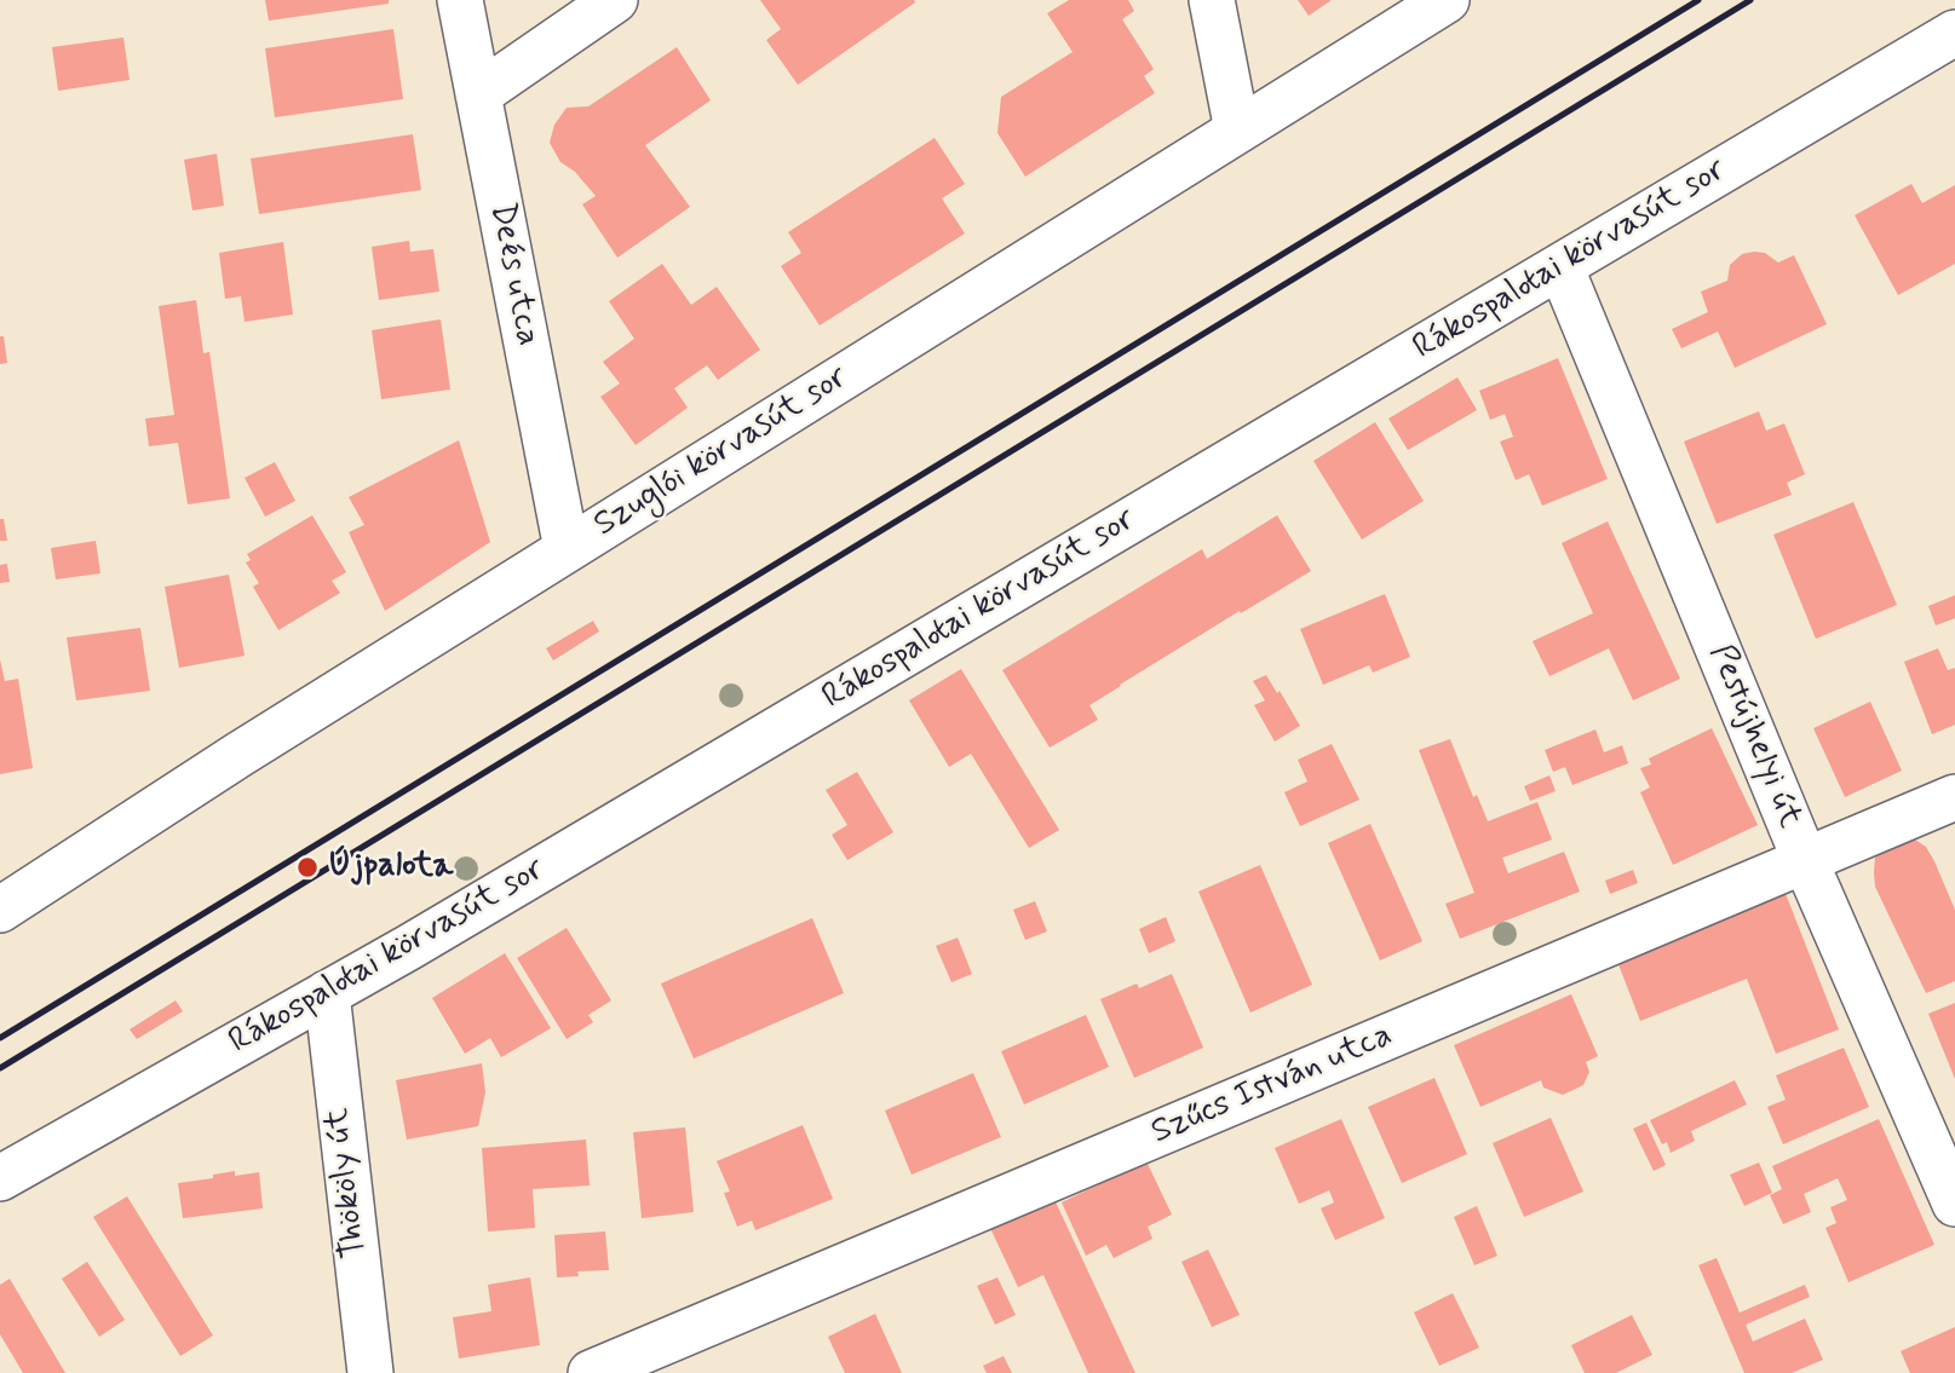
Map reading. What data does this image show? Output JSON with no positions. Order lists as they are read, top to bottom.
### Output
{
  "streets": {
    "street": [
      "Rákospalotai körvasút sor",
      "Deés utca",
      "Szuglói körvasút sor",
      "Pestújhelyi út",
      "Szűcs István utca",
      "Thököly út"
    ]
  },
  "crossings": [
    ["Rákospalotai körvasút sor", "Pestújhelyi út"],
    ["Rákospalotai körvasút sor", "Thököly út"],
    ["Deés utca", "Szuglói körvasút sor"],
    ["Pestújhelyi út", "Szűcs István utca"]
  ],
  "places": ["Újpalota"]
}
